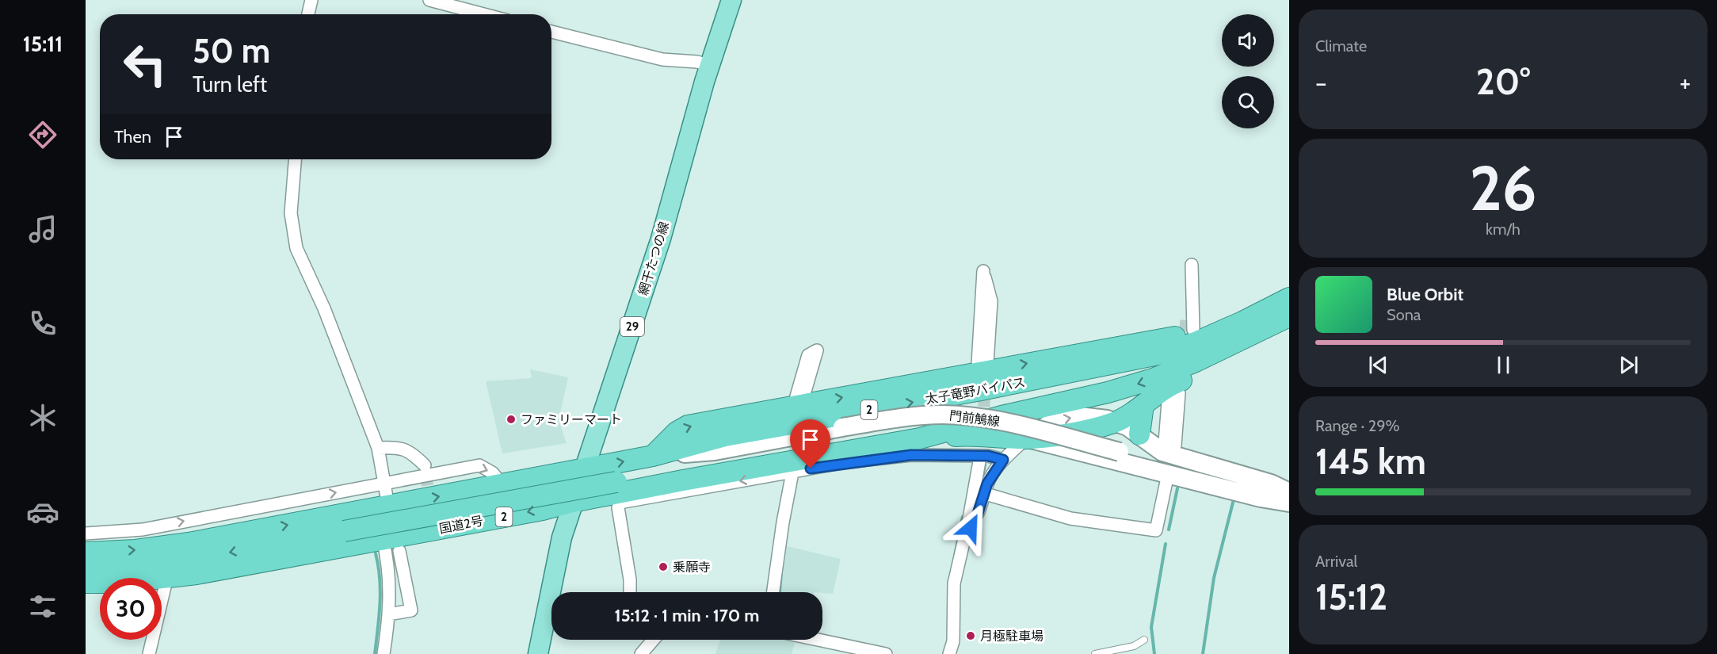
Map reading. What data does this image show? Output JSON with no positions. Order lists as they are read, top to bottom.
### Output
{
  "streets": {
    "highway": ["太子竜野バイパス", "2", "国道2号"],
    "main road": ["網干たつの線", "29", "門前鵤線"]
  },
  "crossings": [
    ["網干たつの線", "2"],
    ["網干たつの線", "国道2号"],
    ["太子竜野バイパス", "2"],
    ["太子竜野バイパス", "門前鵤線"],
    ["2", "門前鵤線"],
    ["2", "国道2号"]
  ],
  "places": ["ファミリーマート", "乗願寺", "月極駐車場"],
  "page": {
    "tabs": "15:11",
    "tile": [
      "Climate",
      ["26", "km/h"],
      ["Range · 29%", "145 km"],
      ["Arrival", "15:12"]
    ],
    "turn": ["50 m", "Turn left"],
    "heat": ["−", "20°", "+"],
    "then": "Then",
    "song": ["Blue Orbit", "Sona"],
    "limit": "30",
    "trip": "15:12 · 1 min · 170 m"
  }
}
